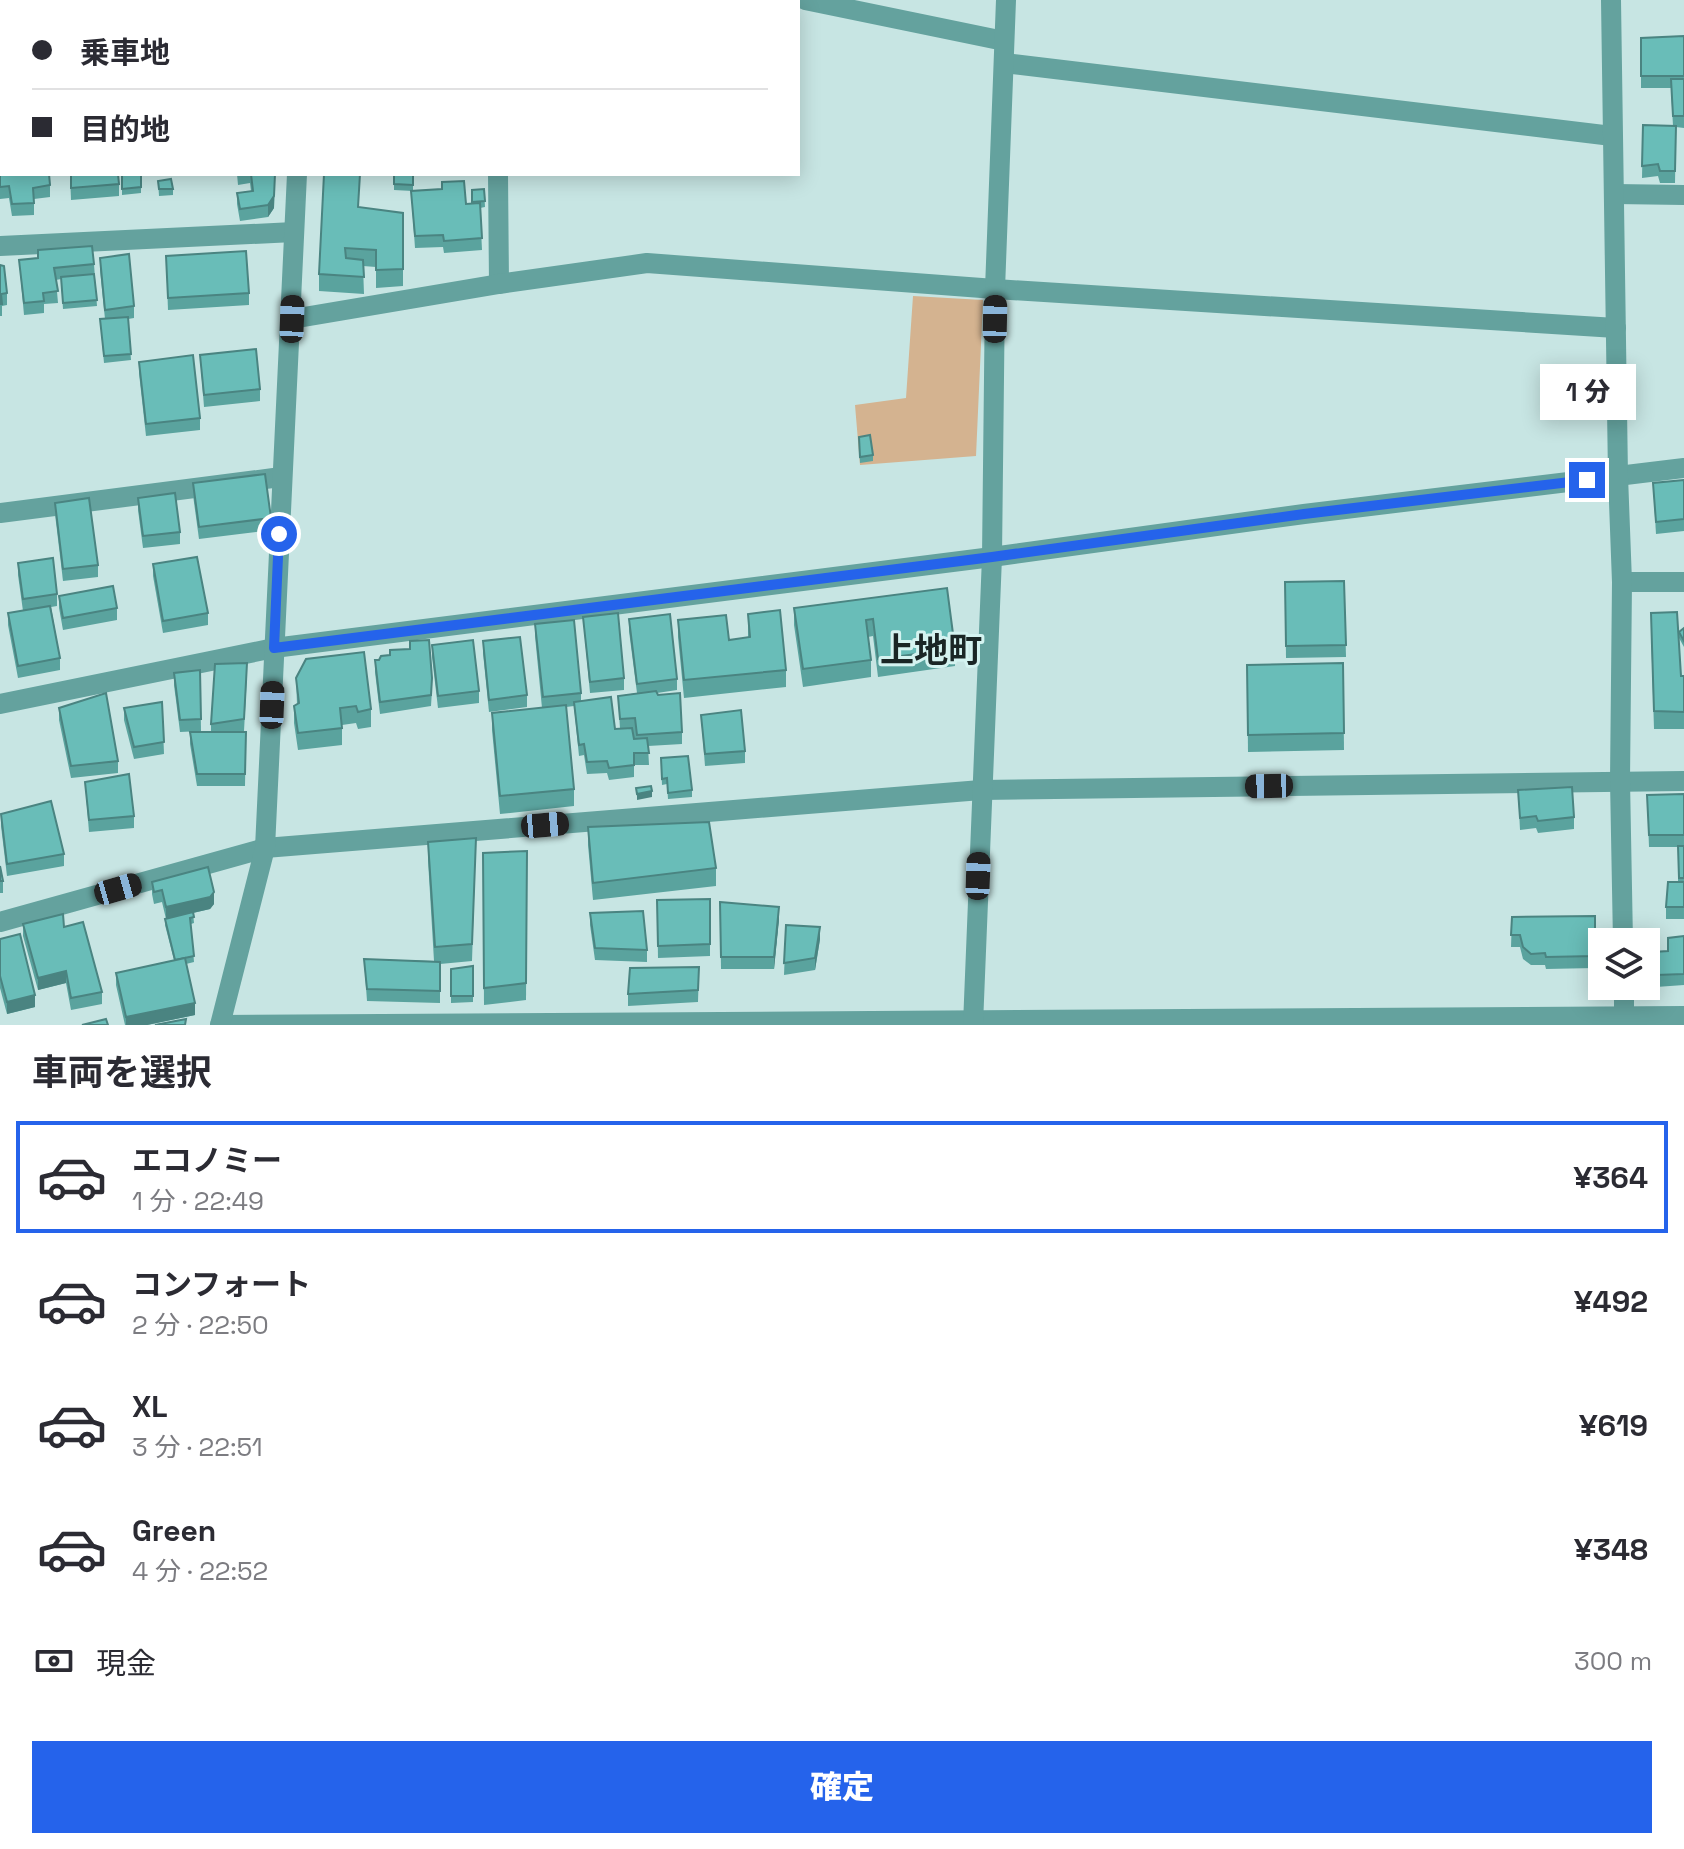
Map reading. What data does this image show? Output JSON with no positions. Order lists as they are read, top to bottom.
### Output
{
  "districts": ["上地町"],
  "page": {
    "banner": ["乗車地", "目的地"],
    "bubble": "1 分",
    "heading": "車両を選択",
    "list": [
      {
        "name": "エコノミー",
        "note": "1 分 · 22:49",
        "value": "¥364"
      },
      {
        "name": "コンフォート",
        "note": "2 分 · 22:50",
        "value": "¥492"
      },
      {
        "name": "XL",
        "note": "3 分 · 22:51",
        "value": "¥619"
      },
      {
        "name": "Green",
        "note": "4 分 · 22:52",
        "value": "¥348"
      }
    ],
    "pay": ["現金", "300 m"],
    "buttons": "確定"
  }
}
